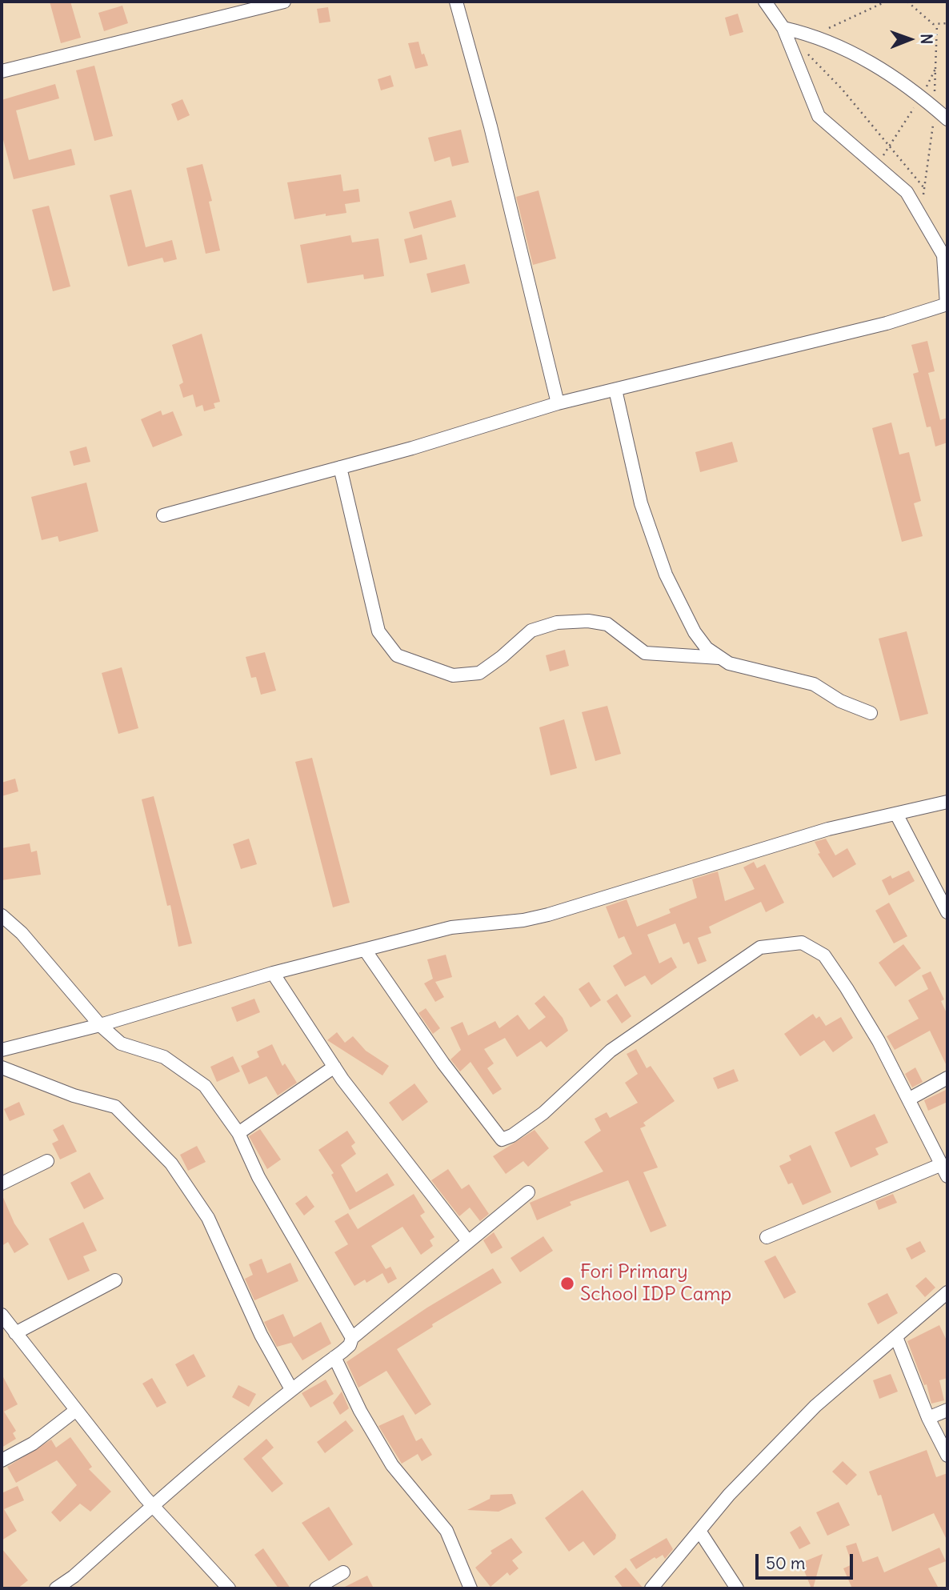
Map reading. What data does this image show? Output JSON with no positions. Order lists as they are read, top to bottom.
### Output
{
  "places": ["Fori Primary School IDP Camp"],
  "scale_bar": "50 m",
  "north": "right"
}
